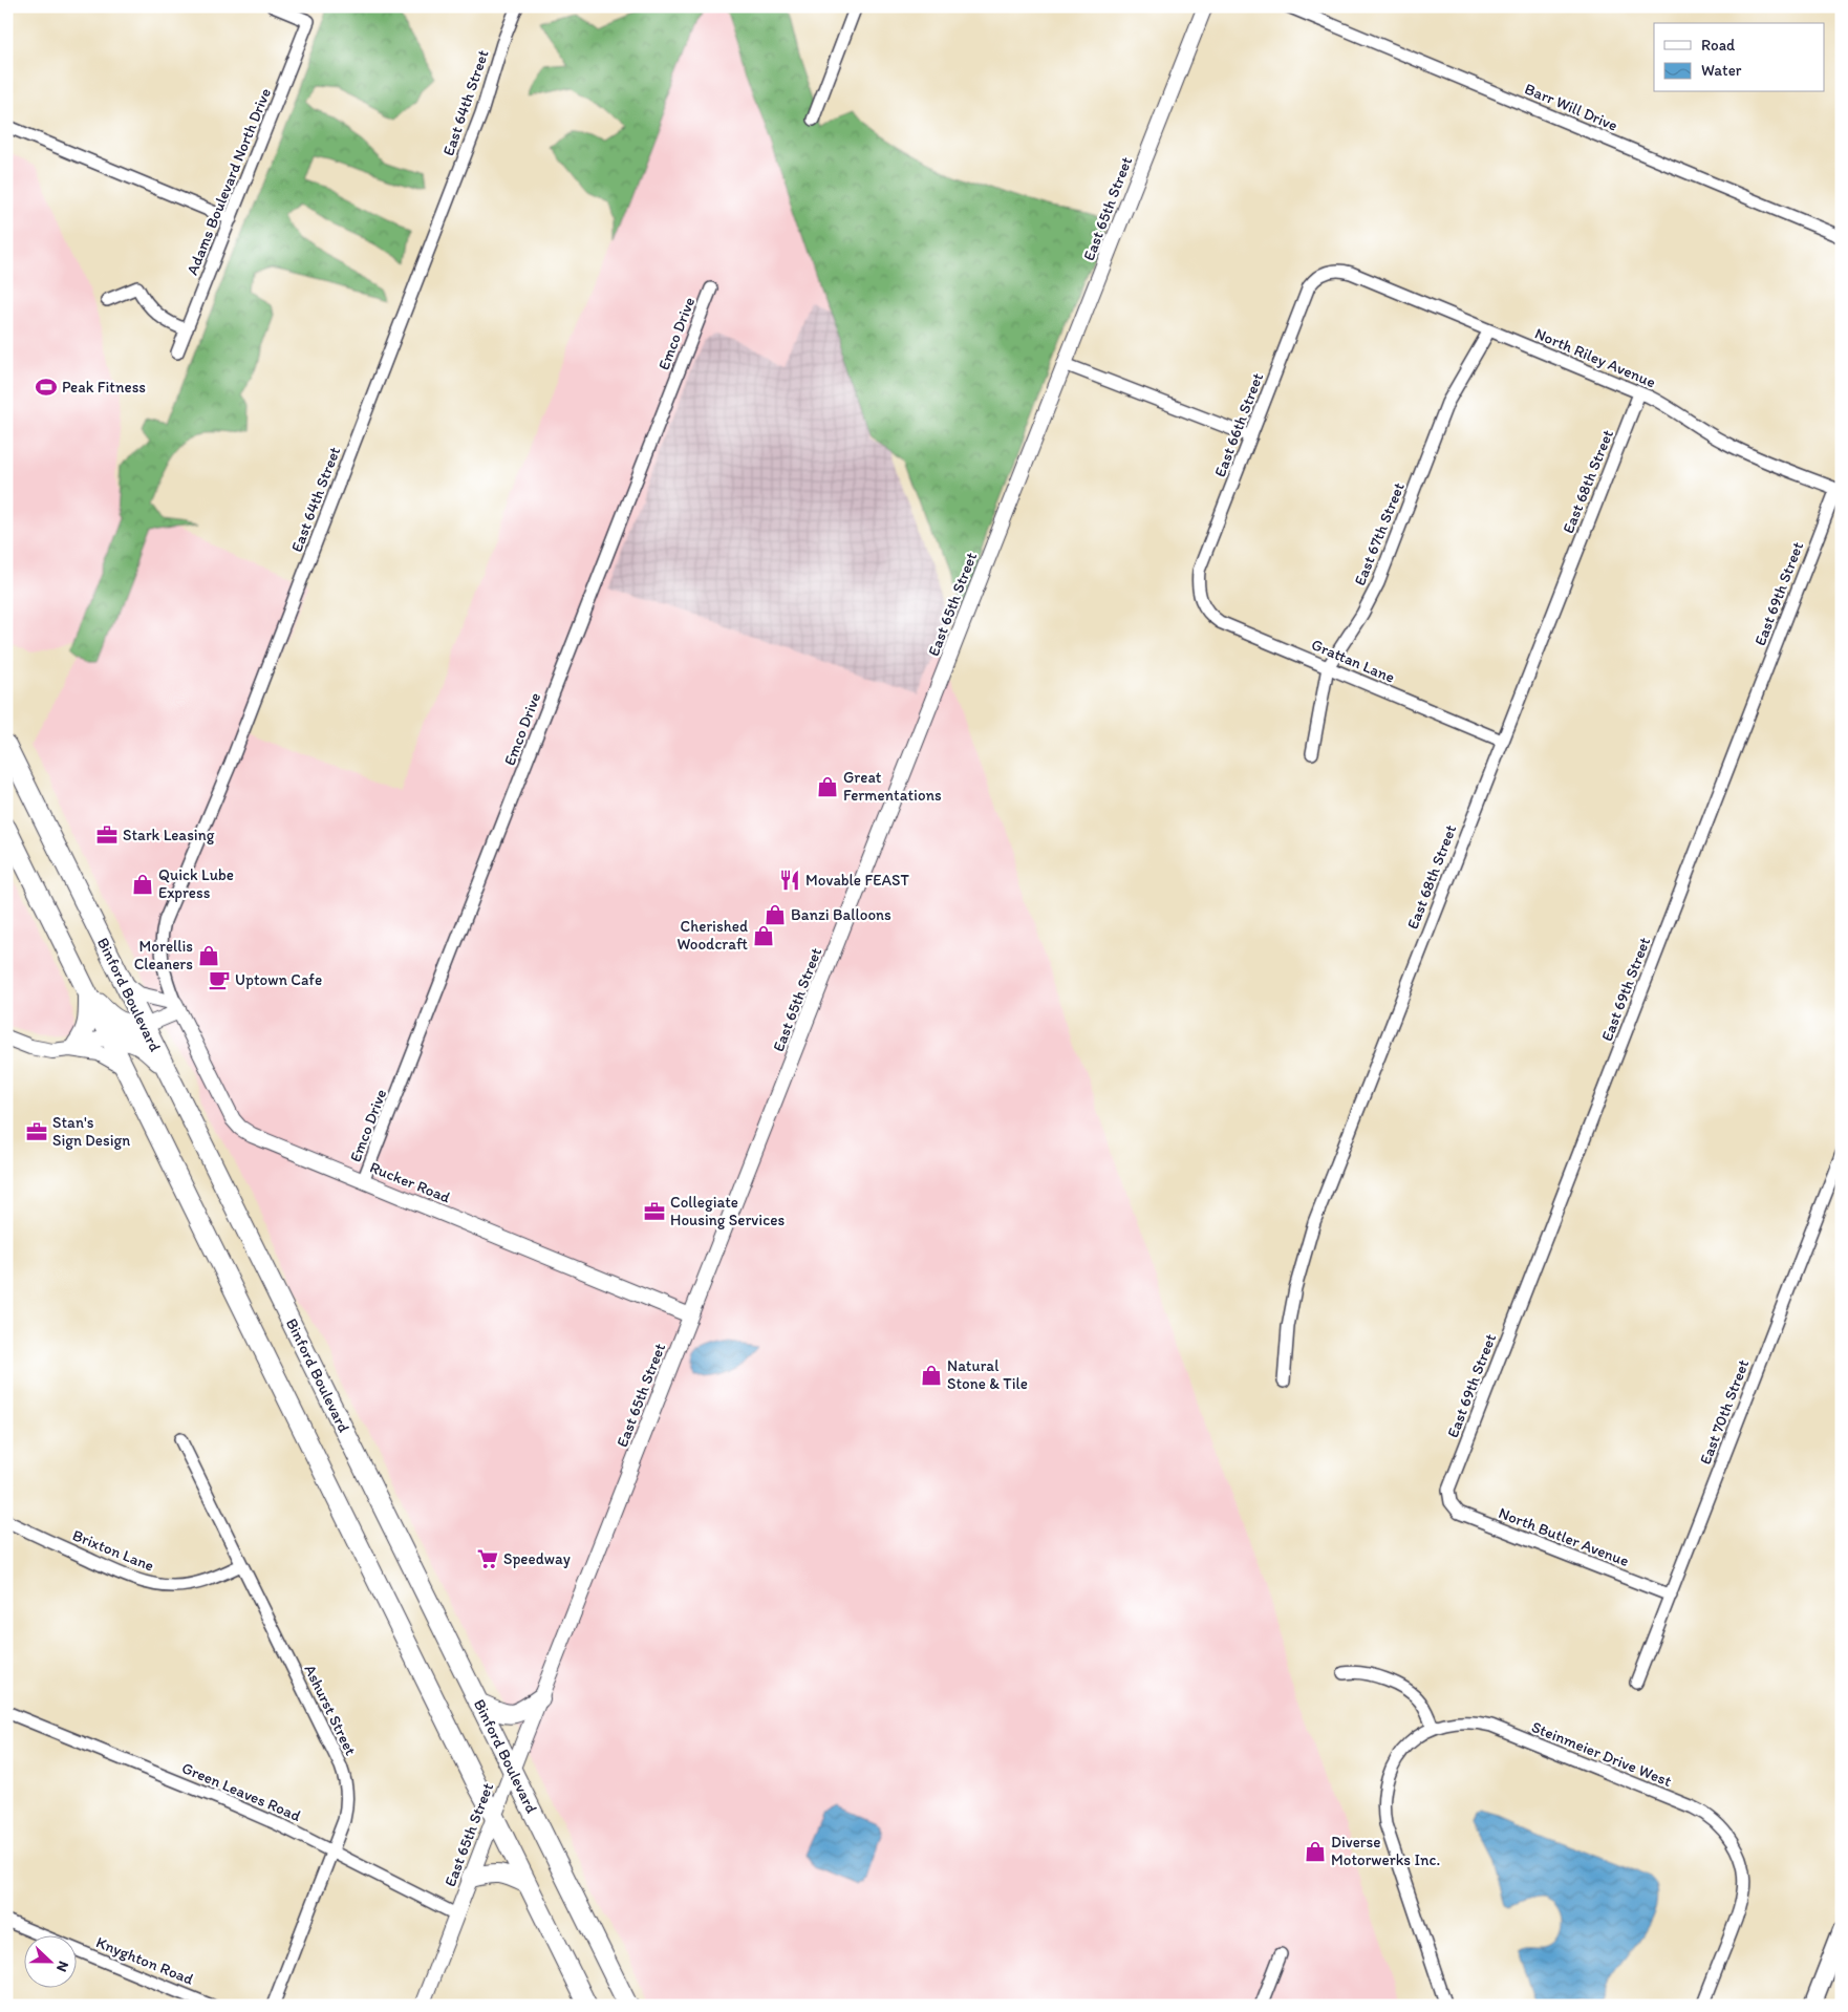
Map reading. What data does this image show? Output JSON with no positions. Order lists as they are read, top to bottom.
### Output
{
  "streets": {
    "main road": ["Binford Boulevard"],
    "street": [
      "East 64th Street",
      "Barr Will Drive",
      "Adams Boulevard North Drive",
      "East 65th Street",
      "Emco Drive",
      "North Riley Avenue",
      "East 66th Street",
      "East 68th Street",
      "East 67th Street",
      "East 69th Street",
      "Grattan Lane",
      "Rucker Road",
      "East 70th Street",
      "North Butler Avenue",
      "Brixton Lane",
      "Ashurst Street",
      "Steinmeier Drive West",
      "Green Leaves Road",
      "Knyghton Road"
    ]
  },
  "crossings": [
    ["East 64th Street", "Rucker Road"],
    ["East 65th Street", "Binford Boulevard"],
    ["East 65th Street", "Rucker Road"],
    ["East 65th Street", "Green Leaves Road"],
    ["Emco Drive", "Rucker Road"],
    ["North Riley Avenue", "East 66th Street"],
    ["North Riley Avenue", "East 68th Street"],
    ["North Riley Avenue", "East 67th Street"],
    ["North Riley Avenue", "East 69th Street"],
    ["East 66th Street", "Grattan Lane"],
    ["East 68th Street", "Grattan Lane"],
    ["East 67th Street", "Grattan Lane"],
    ["East 69th Street", "North Butler Avenue"],
    ["East 70th Street", "North Butler Avenue"],
    ["Brixton Lane", "Ashurst Street"],
    ["Ashurst Street", "Green Leaves Road"]
  ],
  "places": {
    "sports": ["Peak Fitness"],
    "shop": [
      "Great Fermentations",
      "Quick Lube Express",
      "Banzi Balloons",
      "Cherished Woodcraft",
      "Morellis Cleaners",
      "Natural Stone & Tile",
      "Diverse Motorwerks Inc."
    ],
    "office": ["Stark Leasing", "Stan's Sign Design", "Collegiate Housing Services"],
    "restaurant": ["Movable FEAST"],
    "cafe": ["Uptown Cafe"],
    "supermarket": ["Speedway"]
  },
  "legend": ["Road", "Water"],
  "north": "right"
}
